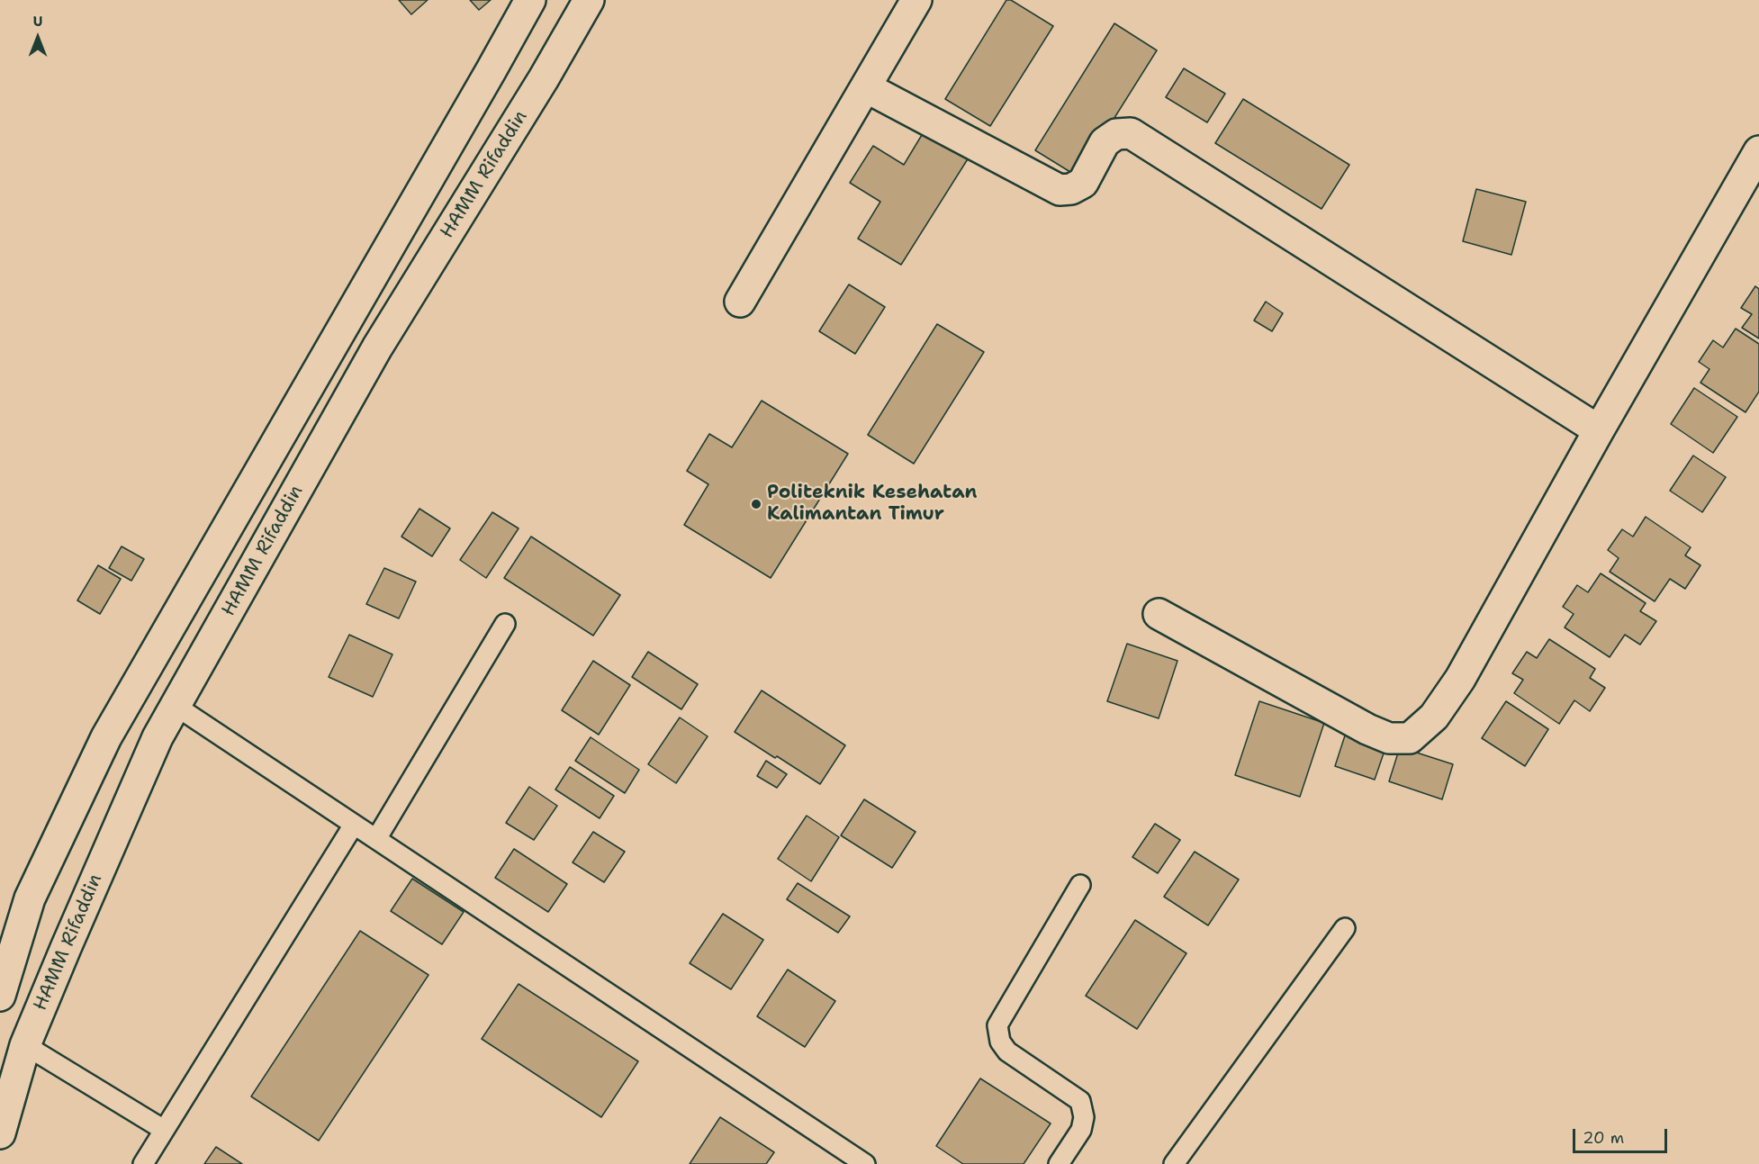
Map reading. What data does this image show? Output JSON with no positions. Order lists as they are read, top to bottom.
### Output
{
  "streets": {
    "main road": ["HAMM Rifaddin"]
  },
  "places": ["Politeknik Kesehatan Kalimantan Timur"],
  "scale_bar": "20 m",
  "north": "top"
}
